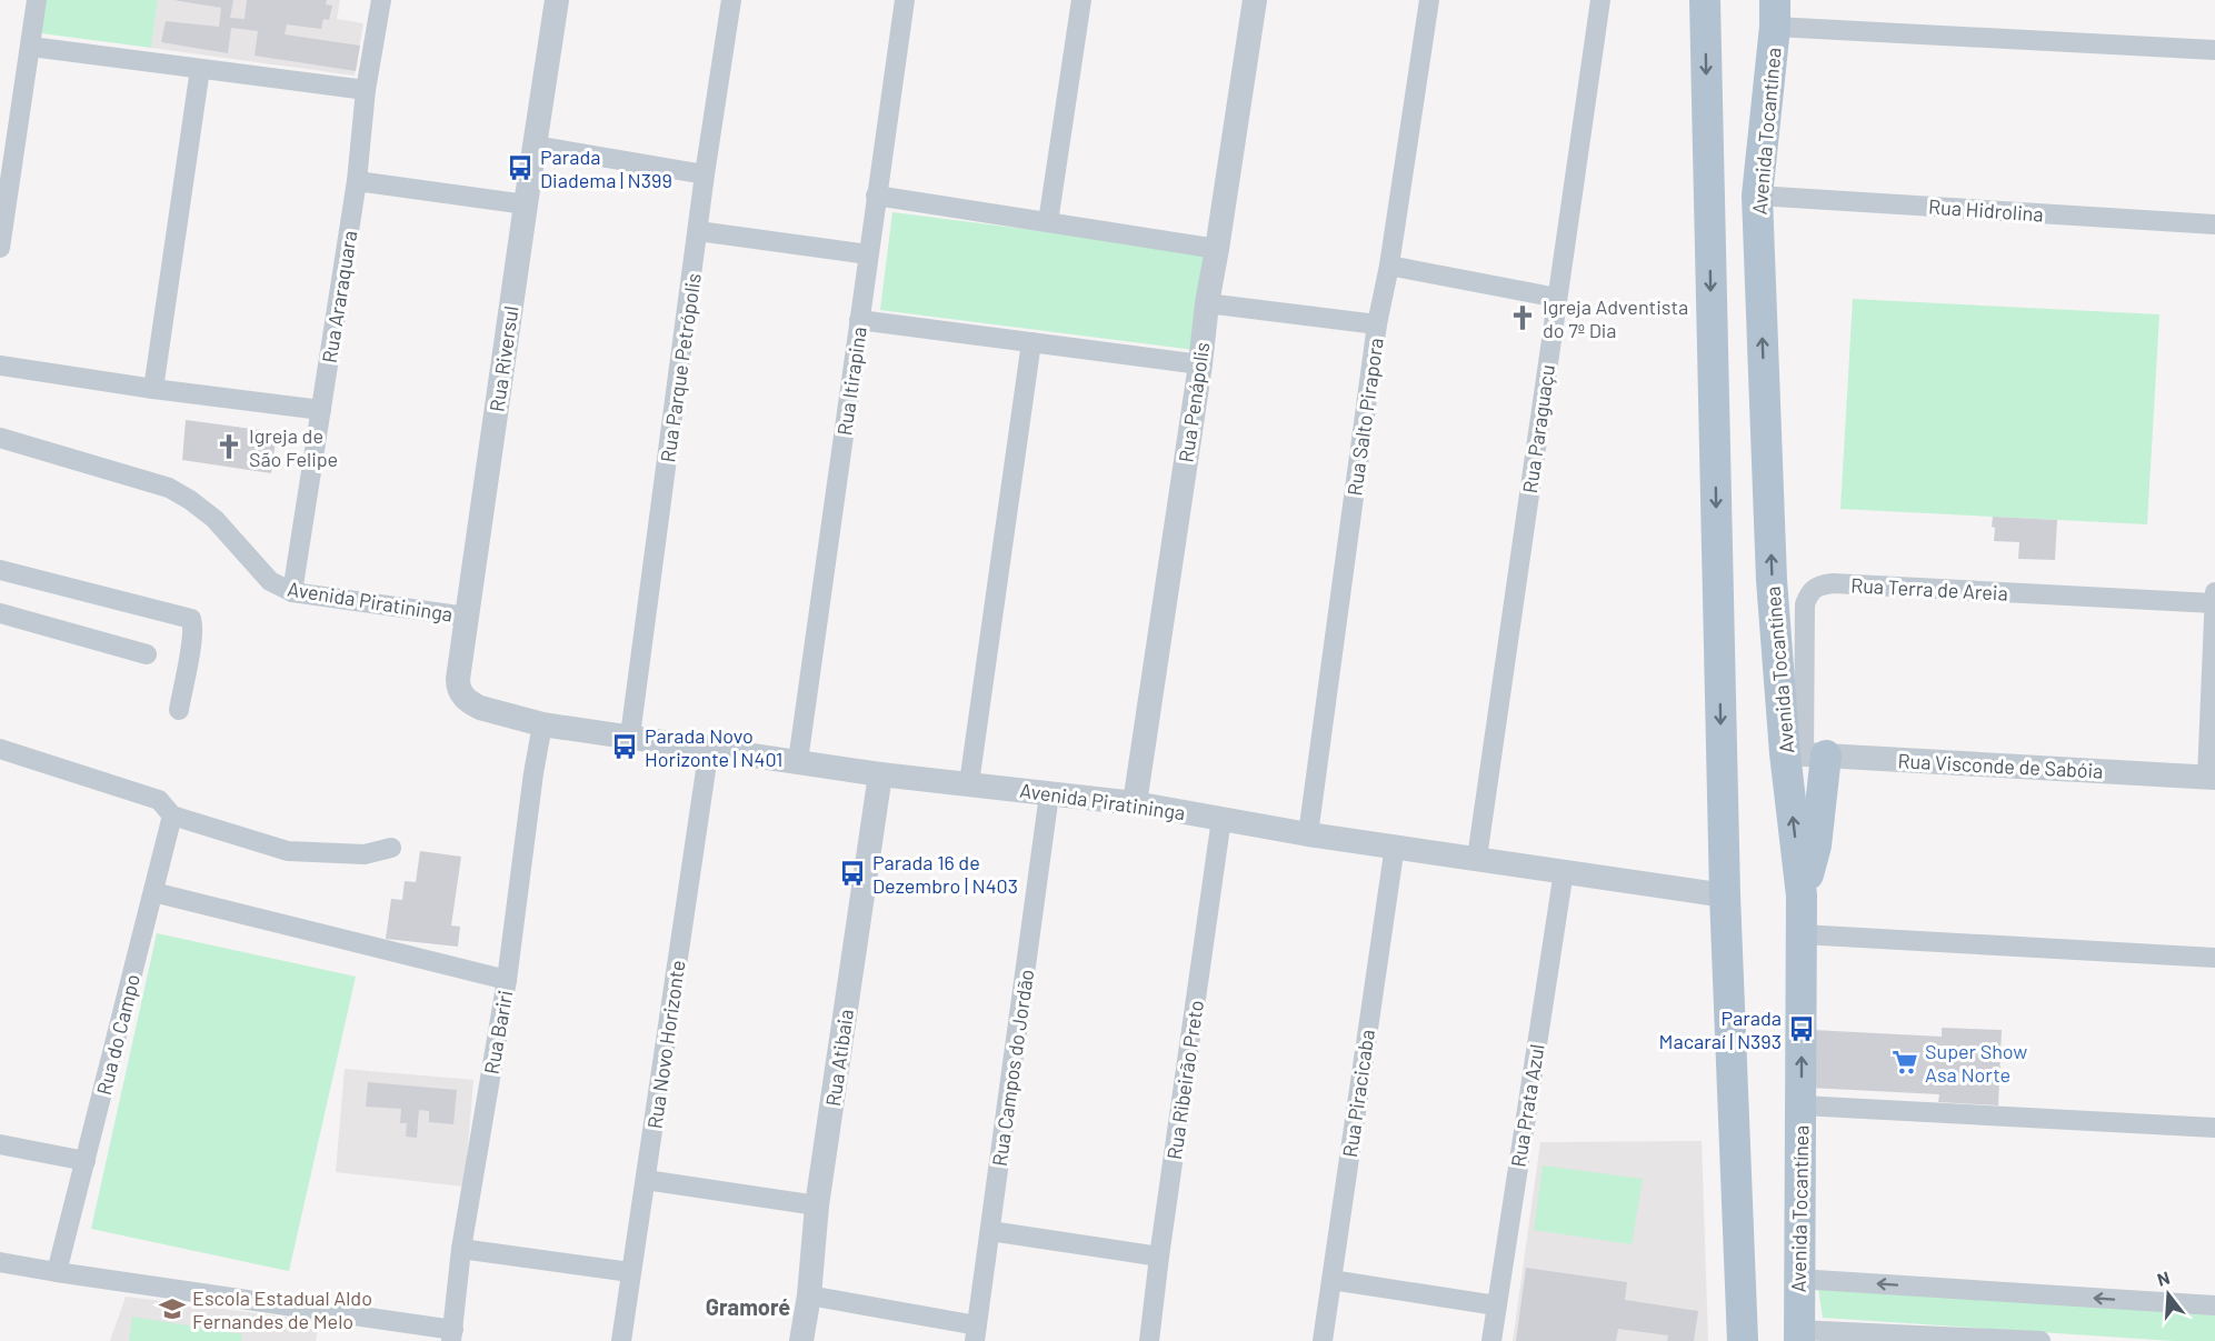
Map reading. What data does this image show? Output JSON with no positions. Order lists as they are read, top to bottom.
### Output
{
  "streets": {
    "main road": ["Avenida Tocantínea"],
    "street": [
      "Rua Hidrolina",
      "Rua Araraquara",
      "Rua Riversul",
      "Rua Parque Petrópolis",
      "Rua Itirapina",
      "Rua Penápolis",
      "Rua Salto Pirapora",
      "Rua Paraguaçu",
      "Rua Terra de Areia",
      "Avenida Piratininga",
      "Rua Visconde de Sabóia",
      "Rua Bariri",
      "Rua do Campo",
      "Rua Novo Horizonte",
      "Rua Atibaia",
      "Rua Campos do Jordão",
      "Rua Ribeirão Preto",
      "Rua Piracicaba",
      "Rua Prata Azul"
    ]
  },
  "crossings": [
    ["Avenida Tocantínea", "Rua Hidrolina"],
    ["Avenida Tocantínea", "Rua Terra de Areia"],
    ["Avenida Tocantínea", "Rua Visconde de Sabóia"],
    ["Rua Araraquara", "Avenida Piratininga"],
    ["Rua Riversul", "Avenida Piratininga"],
    ["Rua Parque Petrópolis", "Avenida Piratininga"],
    ["Rua Itirapina", "Avenida Piratininga"],
    ["Rua Penápolis", "Avenida Piratininga"],
    ["Rua Salto Pirapora", "Avenida Piratininga"],
    ["Rua Paraguaçu", "Avenida Piratininga"],
    ["Rua Terra de Areia", "Rua Visconde de Sabóia"],
    ["Avenida Piratininga", "Rua Bariri"],
    ["Avenida Piratininga", "Rua Novo Horizonte"],
    ["Avenida Piratininga", "Rua Atibaia"],
    ["Avenida Piratininga", "Rua Campos do Jordão"],
    ["Avenida Piratininga", "Rua Ribeirão Preto"],
    ["Avenida Piratininga", "Rua Piracicaba"],
    ["Avenida Piratininga", "Rua Prata Azul"]
  ],
  "districts": ["Gramoré"],
  "places": {
    "bus stop": [
      "Parada Diadema | N399",
      "Parada Novo Horizonte | N401",
      "Parada 16 de Dezembro | N403",
      "Parada Macaraí | N393"
    ],
    "church": ["Igreja Adventista do 7º Dia", "Igreja de São Felipe"],
    "supermarket": ["Super Show Asa Norte"],
    "school or university": ["Escola Estadual Aldo Fernandes de Melo"]
  },
  "north": "top"
}
